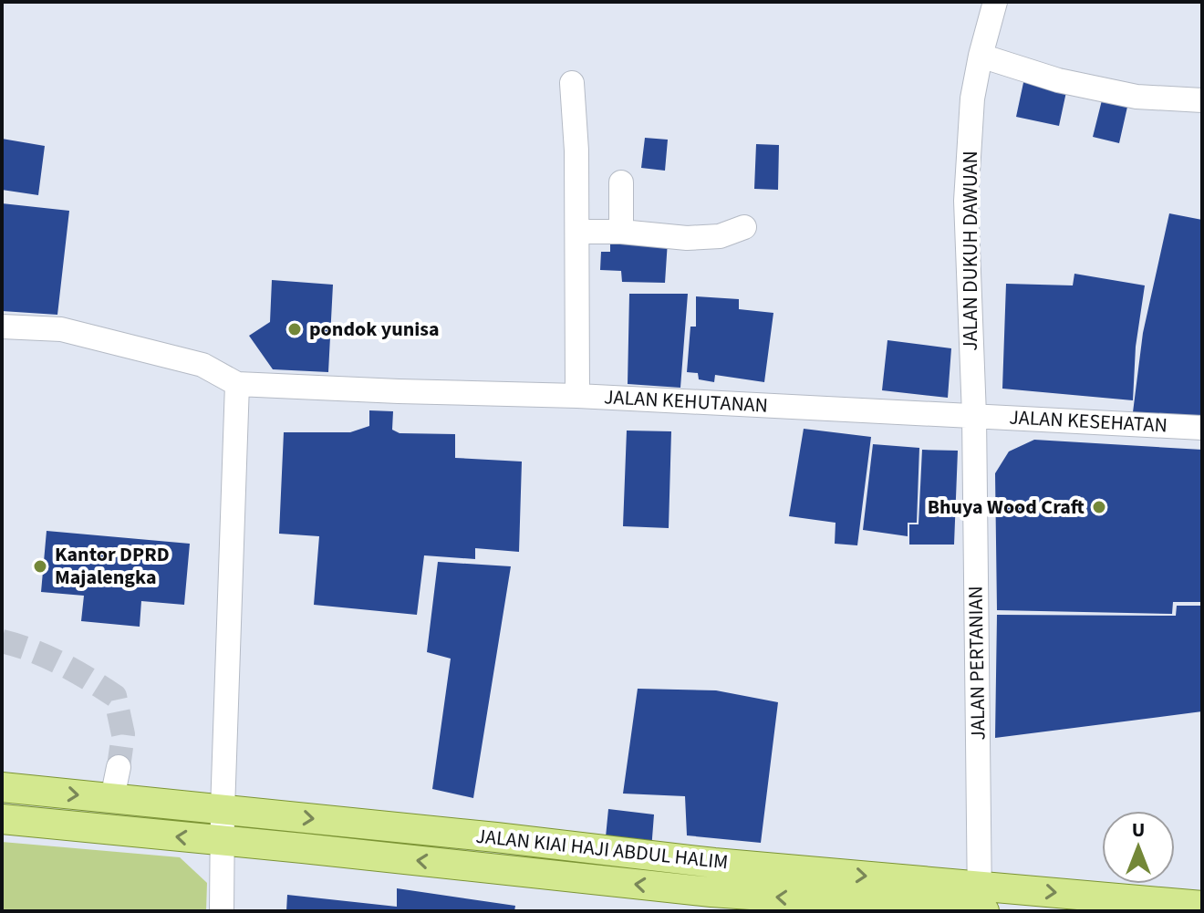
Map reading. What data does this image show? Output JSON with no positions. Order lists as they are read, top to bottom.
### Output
{
  "streets": {
    "main road": ["JALAN KIAI HAJI ABDUL HALIM"],
    "street": [
      "JALAN DUKUH DAWUAN",
      "JALAN KEHUTANAN",
      "JALAN KESEHATAN",
      "JALAN PERTANIAN"
    ]
  },
  "crossings": [
    ["JALAN DUKUH DAWUAN", "JALAN KEHUTANAN"],
    ["JALAN DUKUH DAWUAN", "JALAN KESEHATAN"],
    ["JALAN DUKUH DAWUAN", "JALAN PERTANIAN"],
    ["JALAN KEHUTANAN", "JALAN KESEHATAN"],
    ["JALAN KEHUTANAN", "JALAN PERTANIAN"],
    ["JALAN KESEHATAN", "JALAN PERTANIAN"],
    ["JALAN PERTANIAN", "JALAN KIAI HAJI ABDUL HALIM"]
  ],
  "places": ["pondok yunisa", "Bhuya Wood Craft", "Kantor DPRD Majalengka"],
  "north": "top"
}
